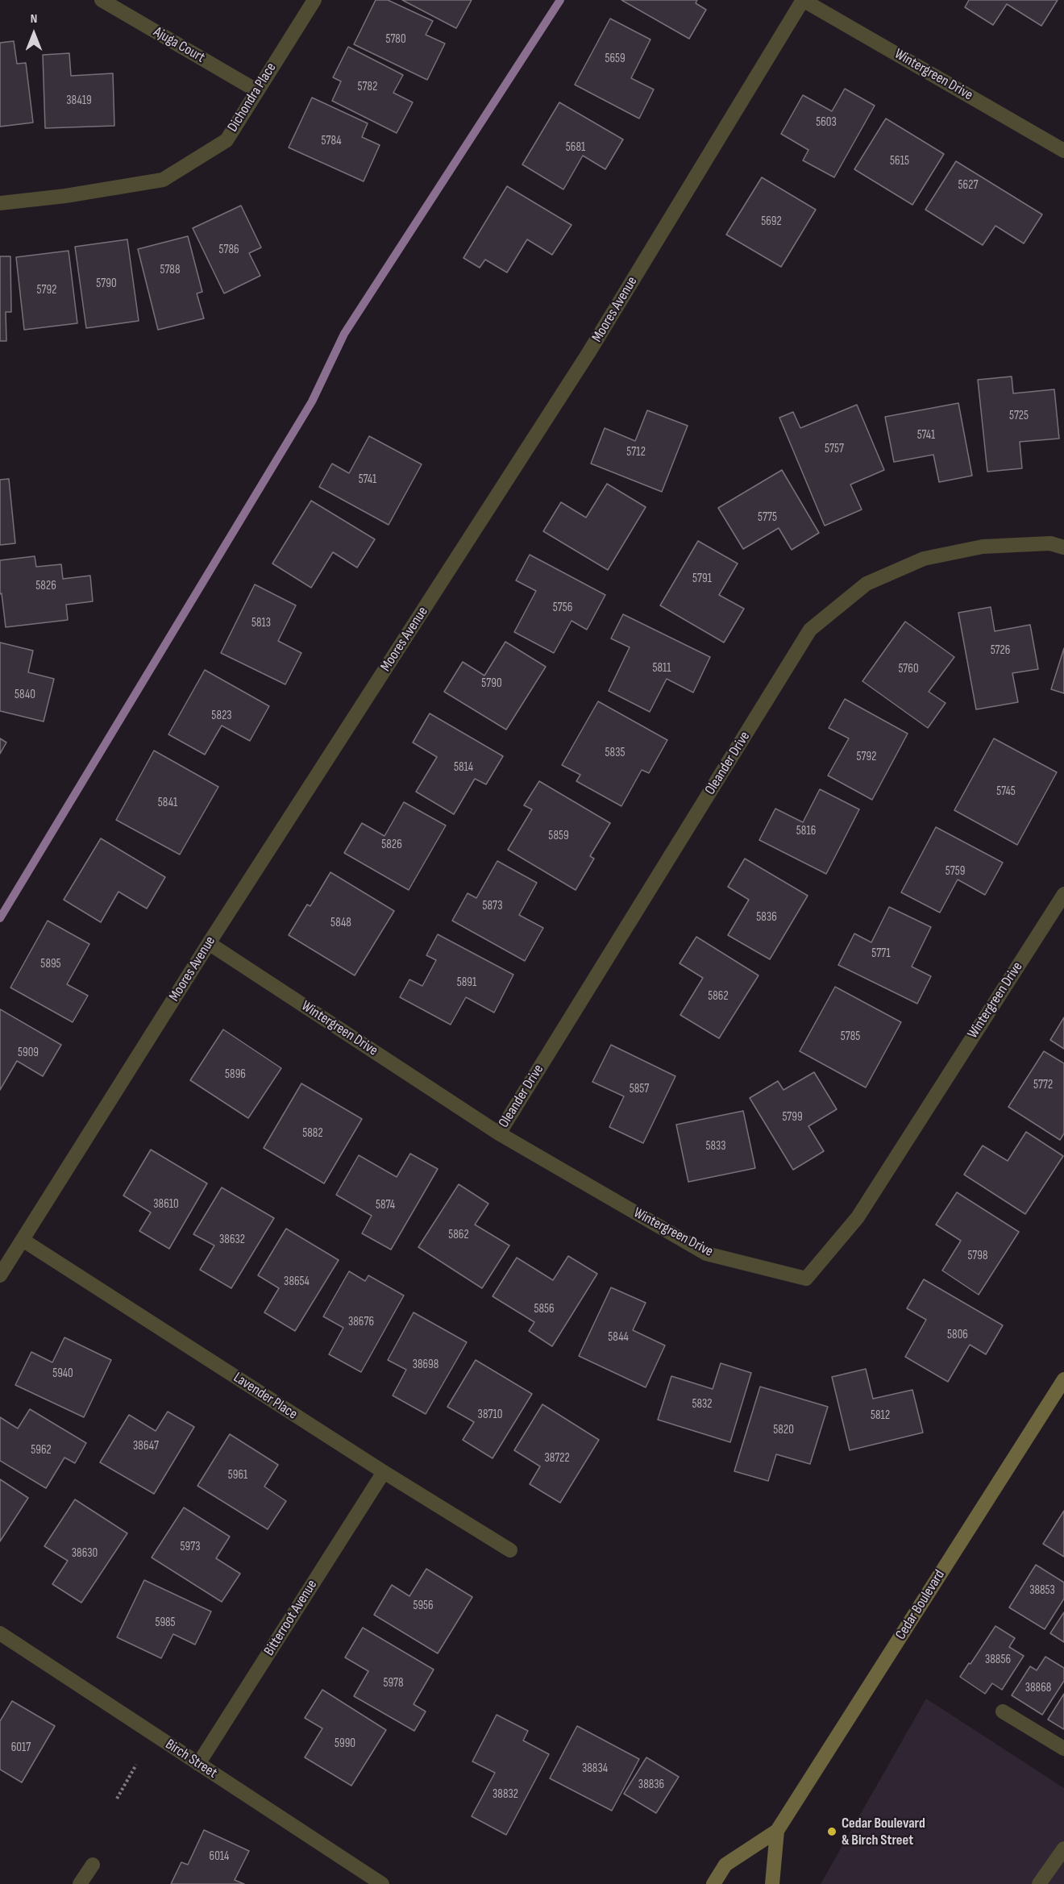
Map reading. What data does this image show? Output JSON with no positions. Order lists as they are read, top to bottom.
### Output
{
  "streets": {
    "main road": ["Cedar Boulevard"],
    "street": [
      "Ajuga Court",
      "Wintergreen Drive",
      "Dichondra Place",
      "Moores Avenue",
      "Oleander Drive",
      "Lavender Place",
      "Bitterroot Avenue",
      "Birch Street"
    ]
  },
  "crossings": [
    ["Ajuga Court", "Dichondra Place"],
    ["Wintergreen Drive", "Moores Avenue"],
    ["Wintergreen Drive", "Oleander Drive"],
    ["Moores Avenue", "Lavender Place"],
    ["Lavender Place", "Bitterroot Avenue"],
    ["Bitterroot Avenue", "Birch Street"]
  ],
  "places": ["Cedar Boulevard & Birch Street"],
  "house_numbers": [
    "5780",
    "5659",
    "5782",
    "38419",
    "5603",
    "5784",
    "5681",
    "5615",
    "5627",
    "5692",
    "5786",
    "5788",
    "5790",
    "5792",
    "5725",
    "5741",
    "5757",
    "5712",
    "5741",
    "5775",
    "5791",
    "5826",
    "5756",
    "5813",
    "5726",
    "5811",
    "5760",
    "5790",
    "5840",
    "5823",
    "5835",
    "5792",
    "5814",
    "5745",
    "5841",
    "5816",
    "5859",
    "5826",
    "5759",
    "5873",
    "5836",
    "5848",
    "5771",
    "5895",
    "5891",
    "5862",
    "5785",
    "5909",
    "5896",
    "5772",
    "5857",
    "5799",
    "5882",
    "5833",
    "38610",
    "5874",
    "5862",
    "38632",
    "5798",
    "38654",
    "5856",
    "38676",
    "5806",
    "5844",
    "38698",
    "5940",
    "5832",
    "38710",
    "5812",
    "5820",
    "38647",
    "5962",
    "38722",
    "5961",
    "5973",
    "38630",
    "38853",
    "5956",
    "5985",
    "38856",
    "5978",
    "38868",
    "5990",
    "6017",
    "38834",
    "38836",
    "38832",
    "6014"
  ],
  "north": "top"
}
